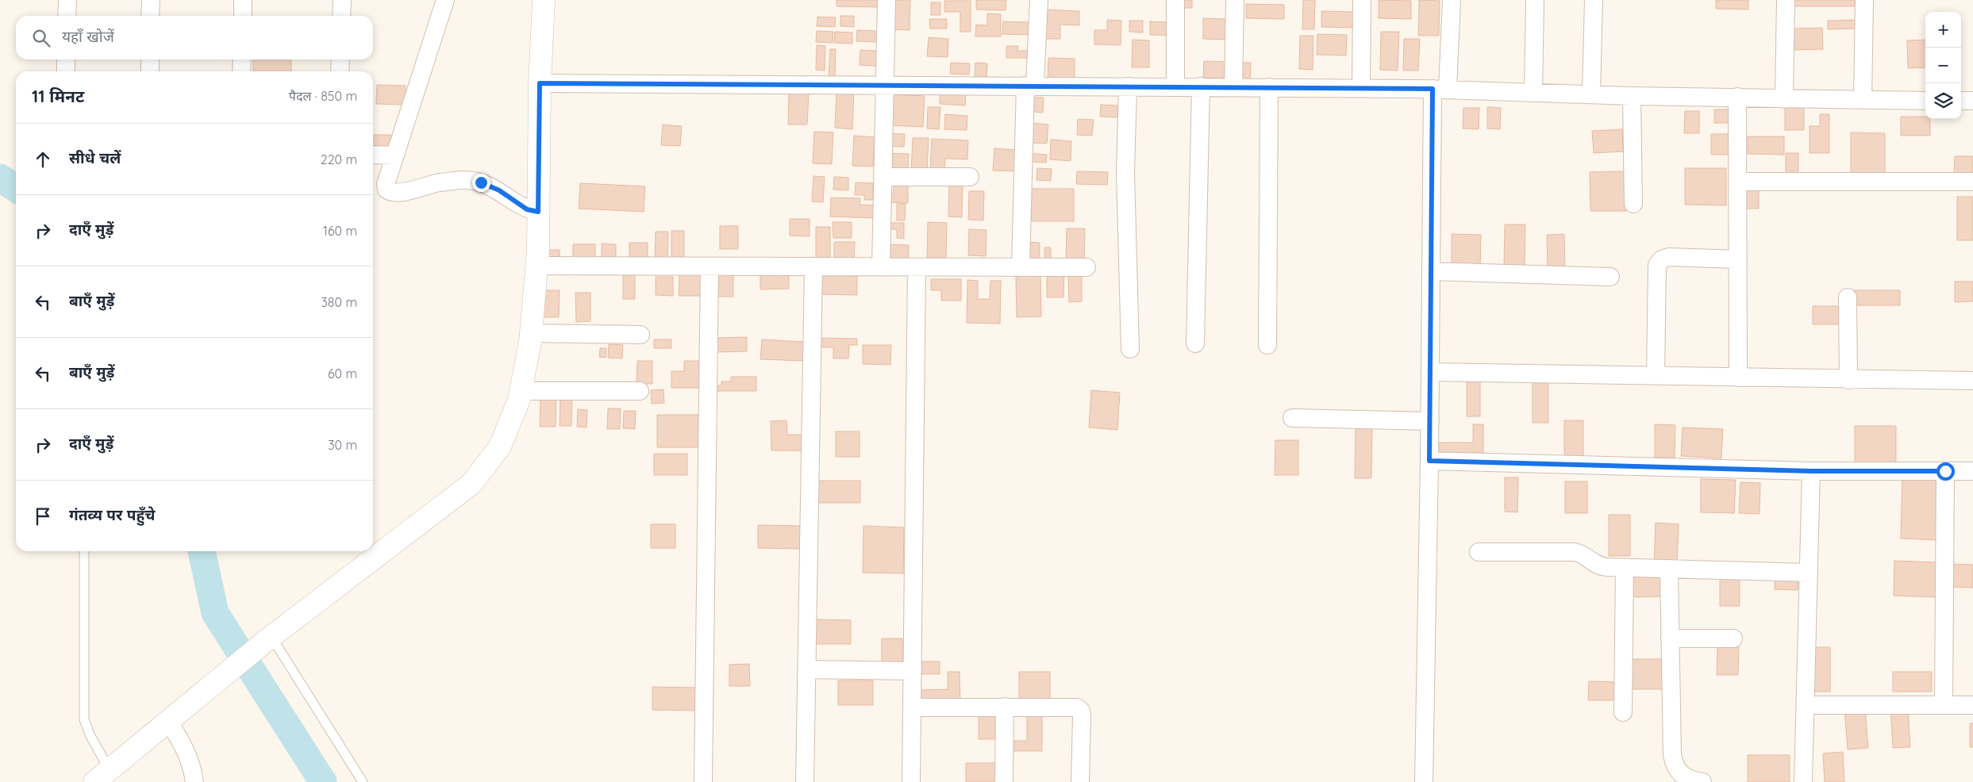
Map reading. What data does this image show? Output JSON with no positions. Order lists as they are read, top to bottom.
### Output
{
  "page": {
    "map_buttons": ["+", "−"],
    "search": "यहाँ खोजें",
    "heading": ["11 मिनट", "पैदल · 850 m"],
    "list": [
      ["सीधे चलें", "220 m"],
      ["दाएँ मुड़ें", "160 m"],
      ["बाएँ मुड़ें", "380 m"],
      ["बाएँ मुड़ें", "60 m"],
      ["दाएँ मुड़ें", "30 m"],
      "गंतव्य पर पहुँचे"
    ]
  }
}
